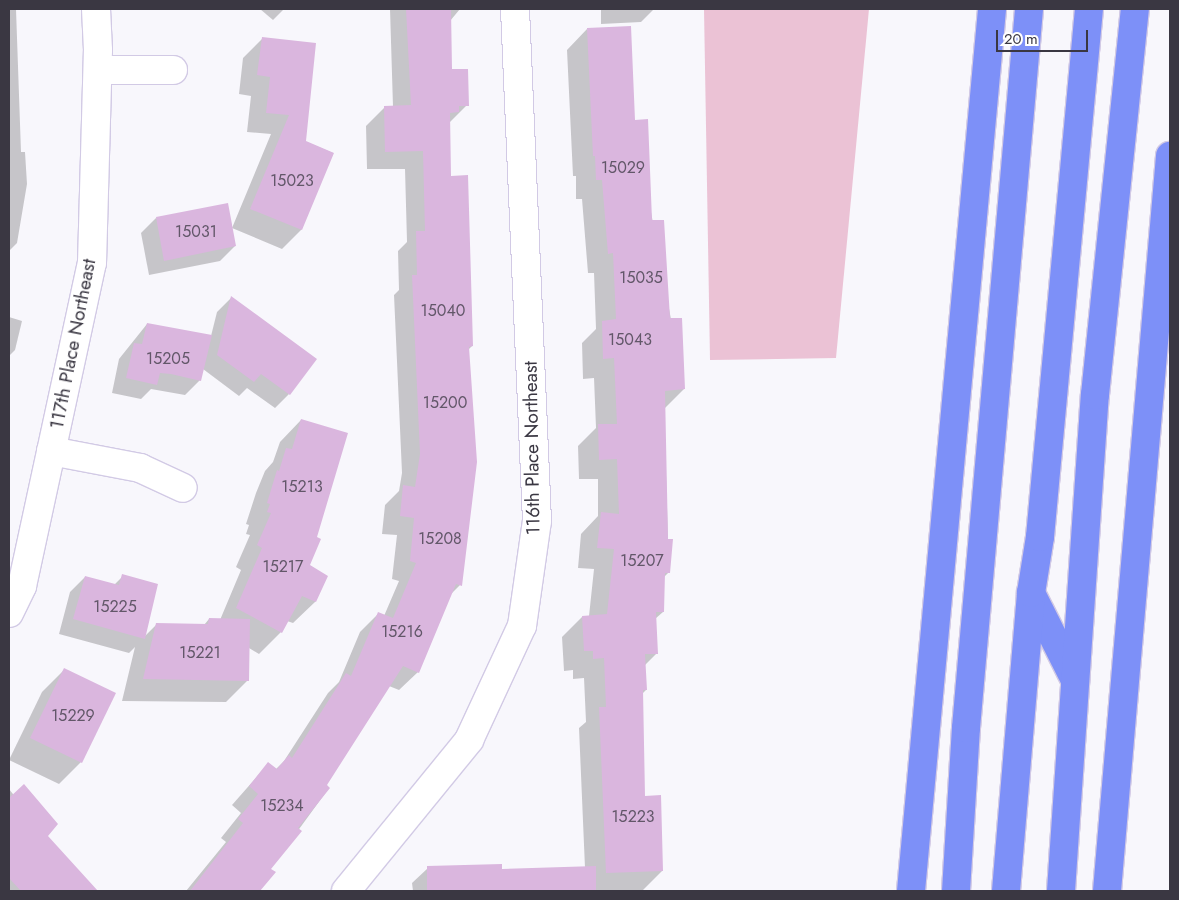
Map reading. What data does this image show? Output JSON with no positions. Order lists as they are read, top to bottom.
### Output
{
  "streets": {
    "street": ["117th Place Northeast", "116th Place Northeast"]
  },
  "house_numbers": [
    "15029",
    "15023",
    "15031",
    "15035",
    "15040",
    "15043",
    "15205",
    "15200",
    "15213",
    "15208",
    "15207",
    "15217",
    "15225",
    "15216",
    "15221",
    "15229",
    "15234",
    "15223"
  ],
  "scale_bar": "20 m"
}
